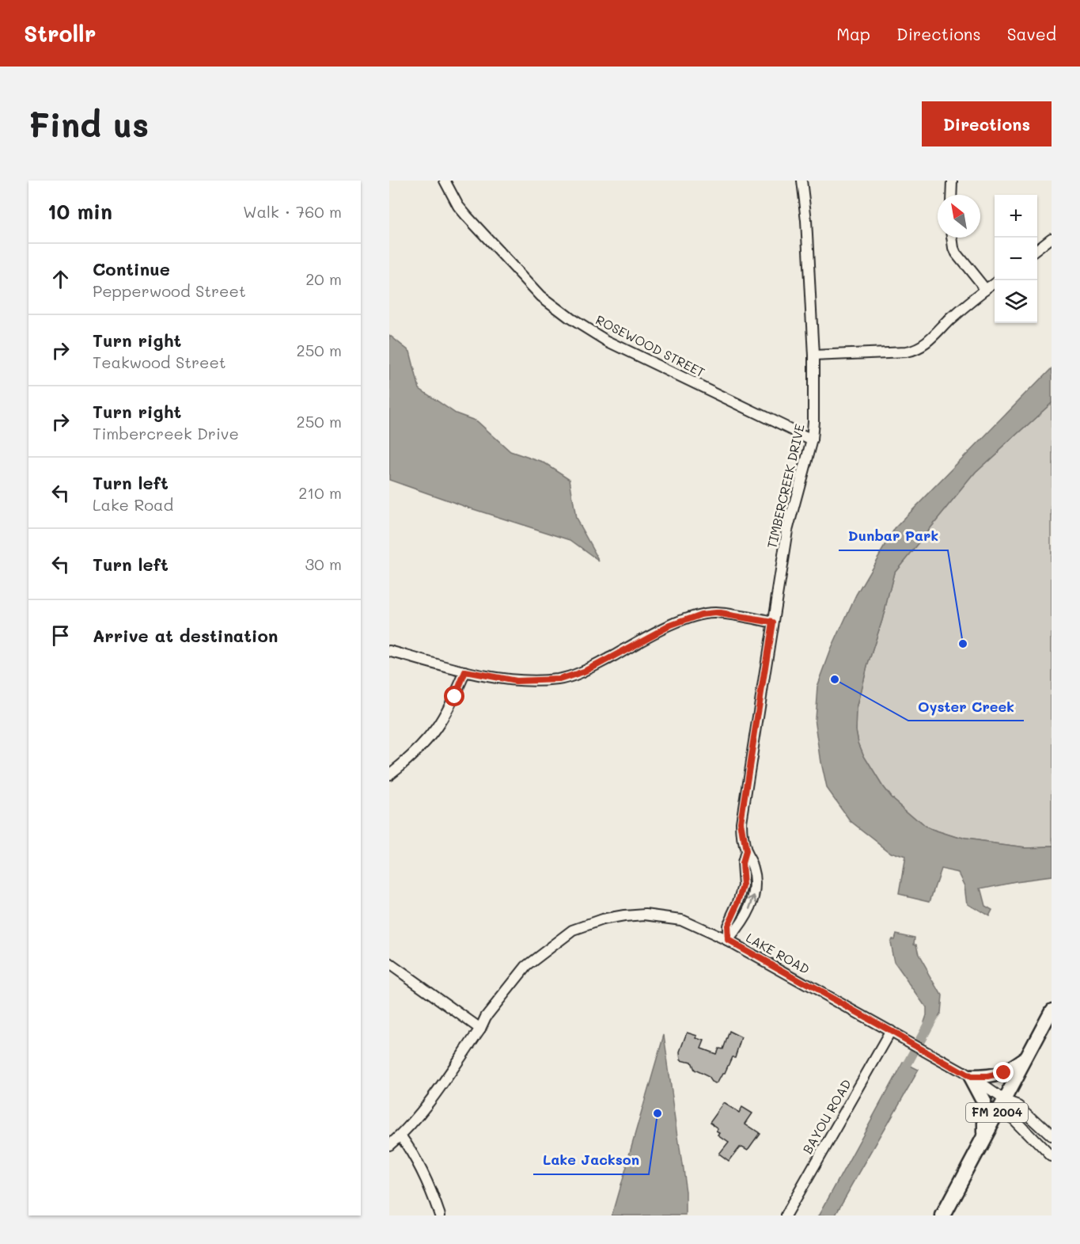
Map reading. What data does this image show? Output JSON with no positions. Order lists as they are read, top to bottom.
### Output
{
  "streets": {
    "main road": ["FM 2004"],
    "street": [
      "ROSEWOOD STREET",
      "TIMBERCREEK DRIVE",
      "LAKE ROAD",
      "BAYOU ROAD"
    ]
  },
  "crossings": [
    ["ROSEWOOD STREET", "TIMBERCREEK DRIVE"],
    ["TIMBERCREEK DRIVE", "LAKE ROAD"],
    ["LAKE ROAD", "FM 2004"],
    ["LAKE ROAD", "BAYOU ROAD"]
  ],
  "places": ["Dunbar Park", "Oyster Creek", "Lake Jackson"],
  "north": "top left",
  "page": {
    "header": "Strollr",
    "nav": ["Map", "Directions", "Saved"],
    "buttons": "Directions",
    "title": "Find us",
    "heading": ["10 min", "Walk · 760 m"],
    "map_buttons": ["+", "−"],
    "list": [
      ["Continue", "Pepperwood Street", "20 m"],
      ["Turn right", "Teakwood Street", "250 m"],
      ["Turn right", "Timbercreek Drive", "250 m"],
      ["Turn left", "Lake Road", "210 m"],
      ["Turn left", "30 m"],
      "Arrive at destination"
    ]
  }
}
